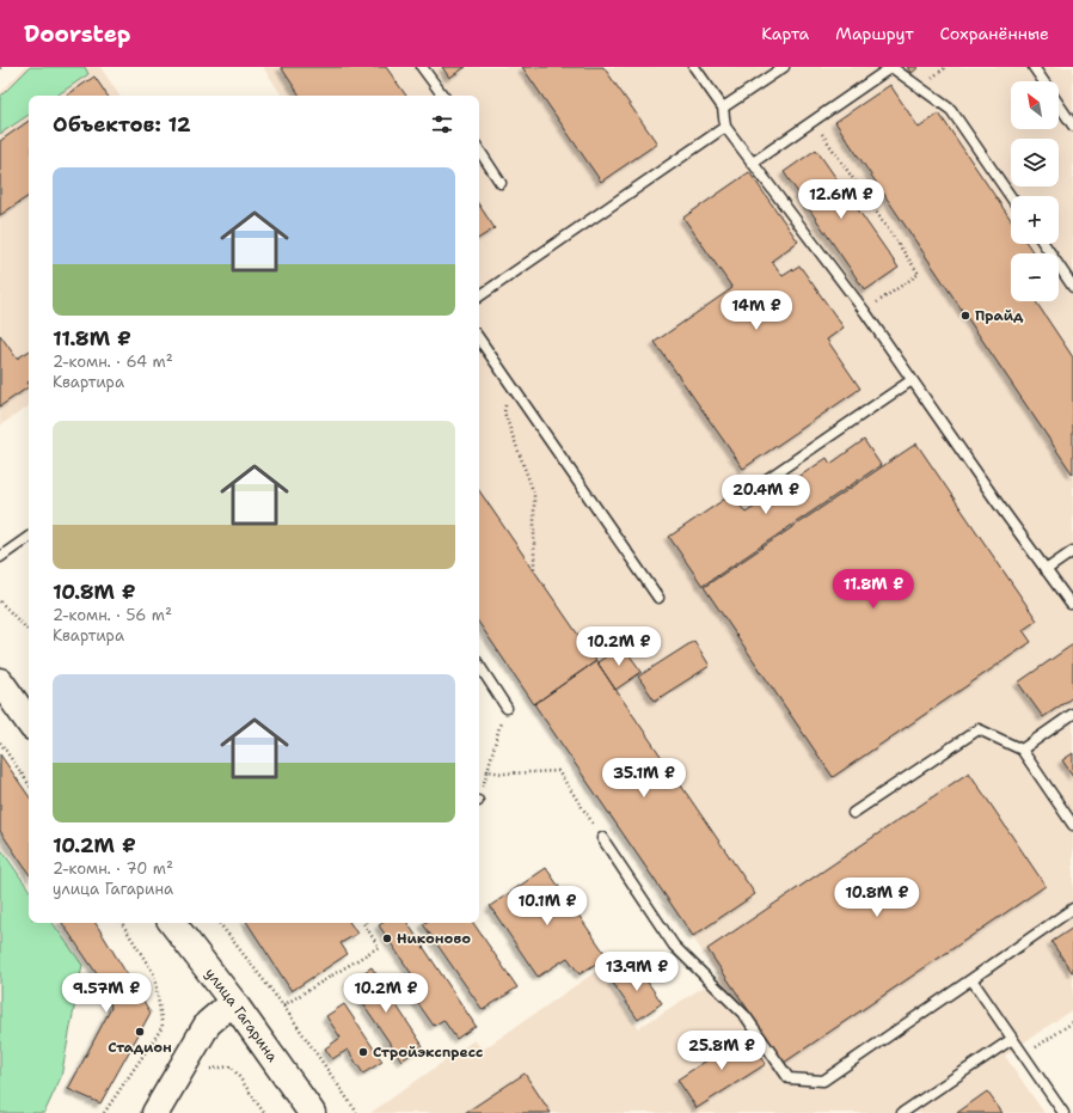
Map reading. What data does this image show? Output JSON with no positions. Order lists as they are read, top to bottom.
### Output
{
  "streets": {
    "main road": ["улица Гагарина"]
  },
  "places": [
    "Прайд",
    "Никоново",
    "Стадион",
    "Стройэкспресс"
  ],
  "north": "top left",
  "page": {
    "header": "Doorstep",
    "nav": ["Карта", "Маршрут", "Сохранённые"],
    "map_buttons": ["+", "−"],
    "heading": "Объектов: 12",
    "list": [
      {
        "name": "11.8M ₽",
        "note": "2-комн. · 64 m² · Квартира"
      },
      {
        "name": "10.8M ₽",
        "note": "2-комн. · 56 m² · Квартира"
      },
      {
        "name": "10.2M ₽",
        "note": "2-комн. · 70 m² · улица Гагарина"
      }
    ],
    "price": [
      "12.6M ₽",
      "14M ₽",
      "20.4M ₽",
      "11.8M ₽",
      "10.2M ₽",
      "35.1M ₽",
      "10.8M ₽",
      "10.1M ₽",
      "13.9M ₽",
      "9.57M ₽",
      "10.2M ₽",
      "25.8M ₽"
    ]
  }
}
